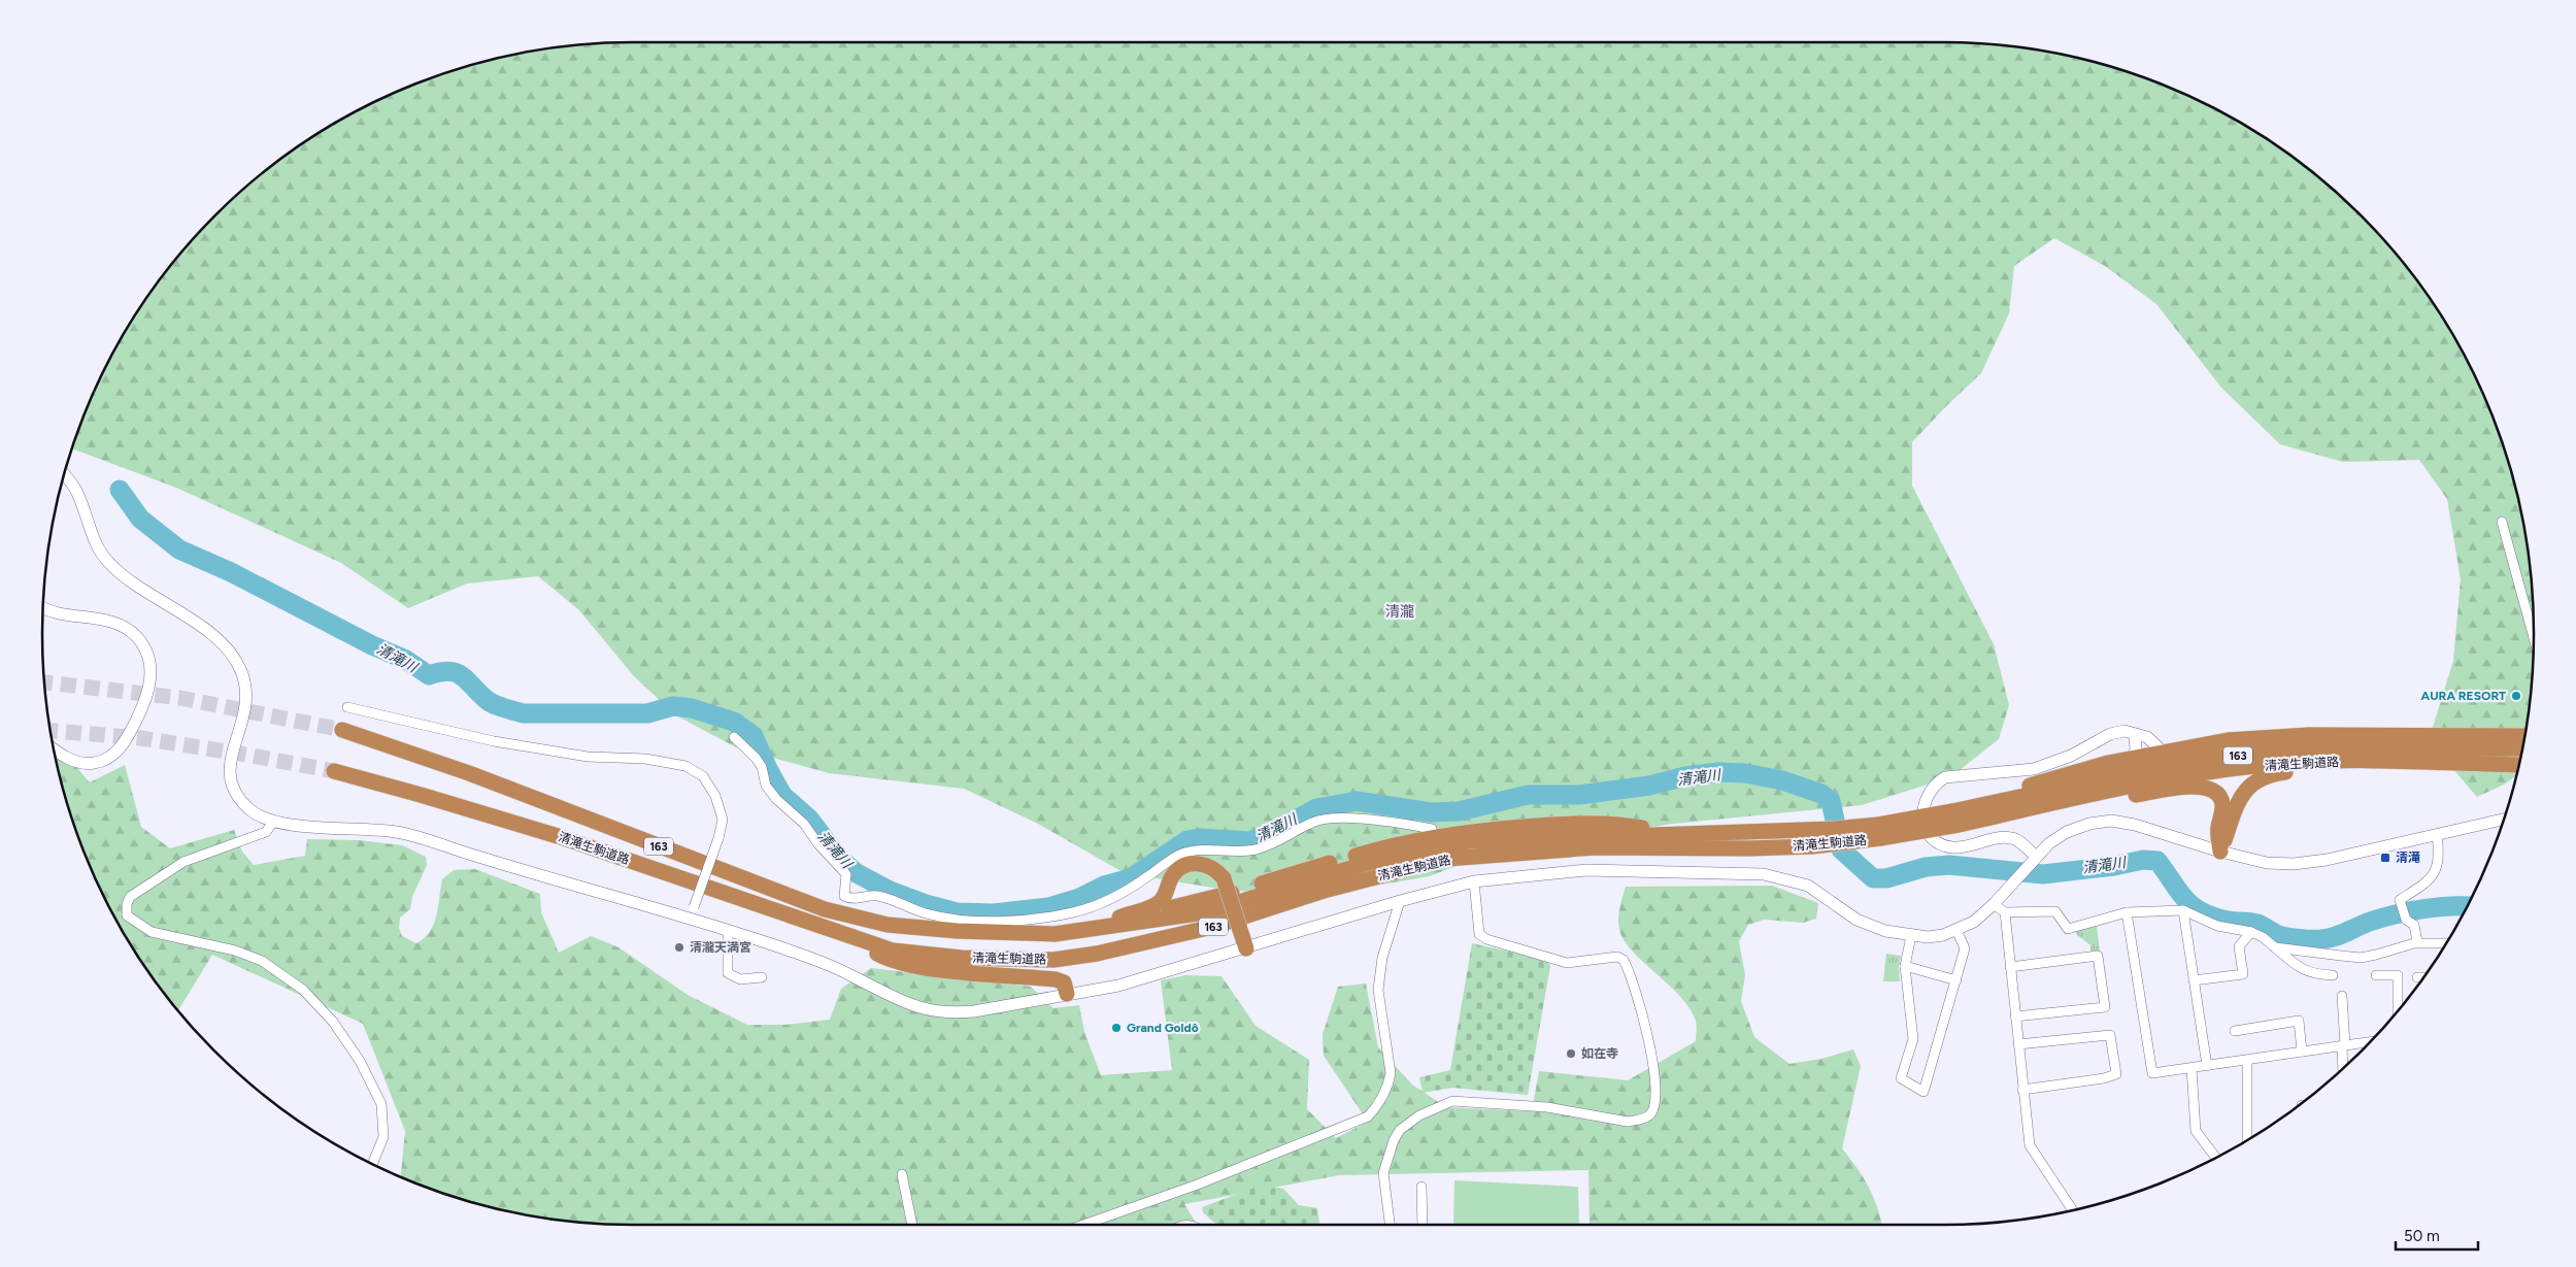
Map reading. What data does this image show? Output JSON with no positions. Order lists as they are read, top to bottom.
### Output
{
  "streets": {
    "highway": ["163", "清滝生駒道路"]
  },
  "crossings": [
    ["163", "清滝生駒道路"]
  ],
  "districts": ["清瀧"],
  "water": ["清滝川"],
  "places": {
    "other": [
      "AURA RESORT",
      "清瀧天満宮",
      "Grand Goldô",
      "如在寺"
    ],
    "transit": ["清滝"]
  },
  "scale_bar": "50 m"
}
